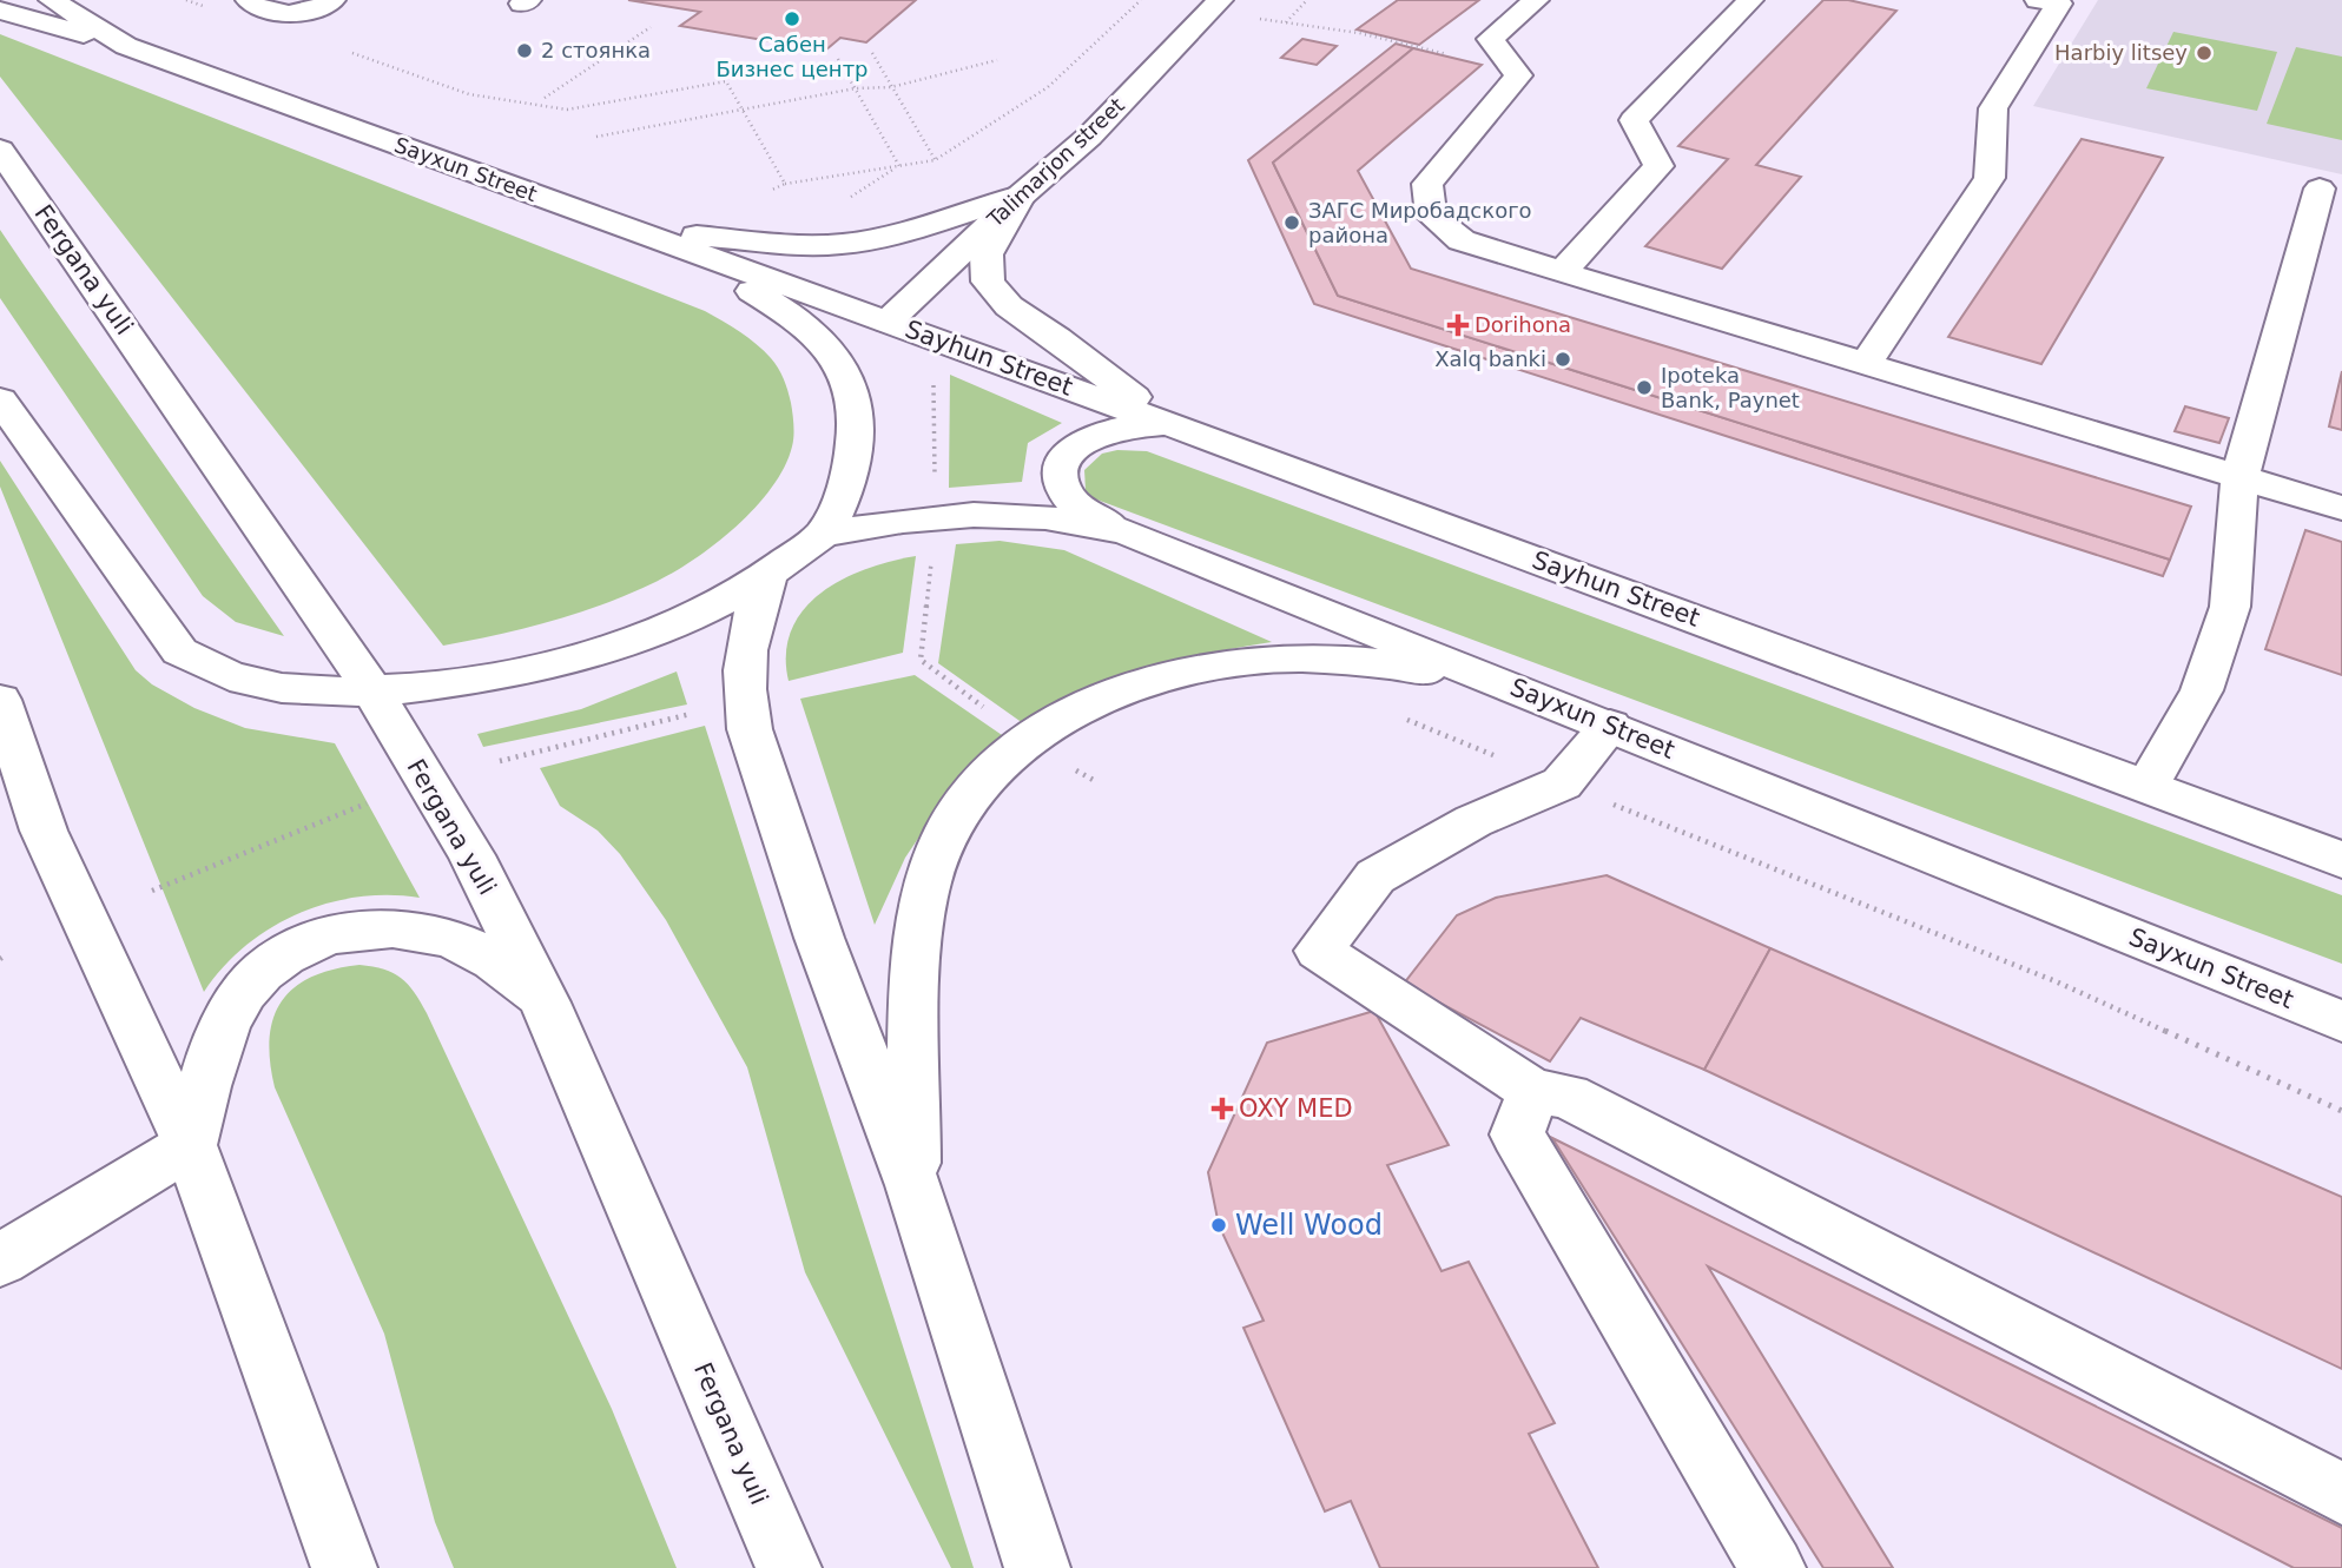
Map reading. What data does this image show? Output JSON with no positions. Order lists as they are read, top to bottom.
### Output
{
  "streets": {
    "main road": [
      "Talimarjon street",
      "Sayxun Street",
      "Fergana yuli",
      "Sayhun Street"
    ]
  },
  "crossings": [
    ["Talimarjon street", "Sayxun Street"],
    ["Talimarjon street", "Sayhun Street"],
    ["Sayxun Street", "Sayhun Street"]
  ],
  "places": {
    "other": [
      "Сабен Бизнес центр",
      "2 стоянка",
      "Harbiy litsey",
      "ЗАГС Миробадского района",
      "Xalq banki",
      "Ipoteka Bank, Paynet",
      "Well Wood"
    ],
    "health": ["Dorihona", "OXY MED"]
  }
}
